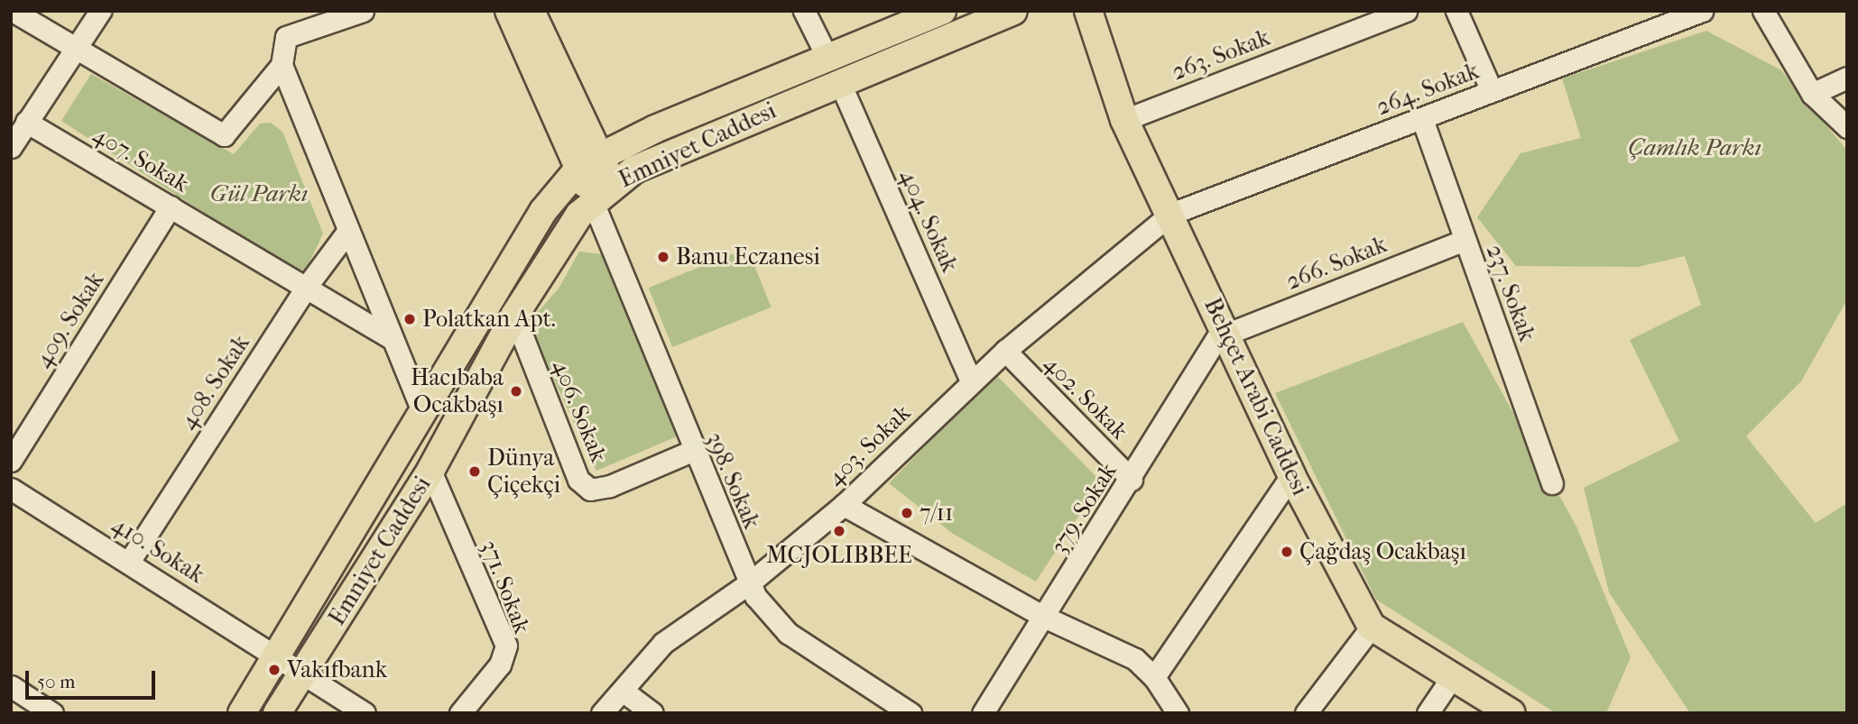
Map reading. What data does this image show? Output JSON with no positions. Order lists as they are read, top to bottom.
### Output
{
  "streets": {
    "main road": ["Emniyet Caddesi", "Behçet Arabi Caddesi"],
    "street": [
      "263. Sokak",
      "264. Sokak",
      "407. Sokak",
      "404. Sokak",
      "266. Sokak",
      "237. Sokak",
      "409. Sokak",
      "408. Sokak",
      "402. Sokak",
      "406. Sokak",
      "403. Sokak",
      "398. Sokak",
      "379. Sokak",
      "410. Sokak",
      "371. Sokak"
    ]
  },
  "crossings": [
    ["263. Sokak", "Behçet Arabi Caddesi"],
    ["264. Sokak", "237. Sokak"],
    ["264. Sokak", "Behçet Arabi Caddesi"],
    ["264. Sokak", "403. Sokak"],
    ["Emniyet Caddesi", "404. Sokak"],
    ["Emniyet Caddesi", "406. Sokak"],
    ["Emniyet Caddesi", "398. Sokak"],
    ["Emniyet Caddesi", "410. Sokak"],
    ["Emniyet Caddesi", "371. Sokak"],
    ["407. Sokak", "409. Sokak"],
    ["407. Sokak", "408. Sokak"],
    ["404. Sokak", "403. Sokak"],
    ["266. Sokak", "237. Sokak"],
    ["266. Sokak", "Behçet Arabi Caddesi"],
    ["266. Sokak", "379. Sokak"],
    ["408. Sokak", "410. Sokak"],
    ["Behçet Arabi Caddesi", "403. Sokak"],
    ["Behçet Arabi Caddesi", "379. Sokak"],
    ["402. Sokak", "403. Sokak"],
    ["402. Sokak", "379. Sokak"],
    ["406. Sokak", "398. Sokak"],
    ["403. Sokak", "398. Sokak"]
  ],
  "parks": ["Çamlık Parkı", "Gül Parkı"],
  "places": [
    "Banu Eczanesi",
    "Polatkan Apt.",
    "Hacıbaba Ocakbaşı",
    "Dünya Çiçekçi",
    "7/11",
    "MCJOLIBBEE",
    "Çağdaş Ocakbaşı",
    "Vakıfbank"
  ],
  "scale_bar": "50 m"
}
